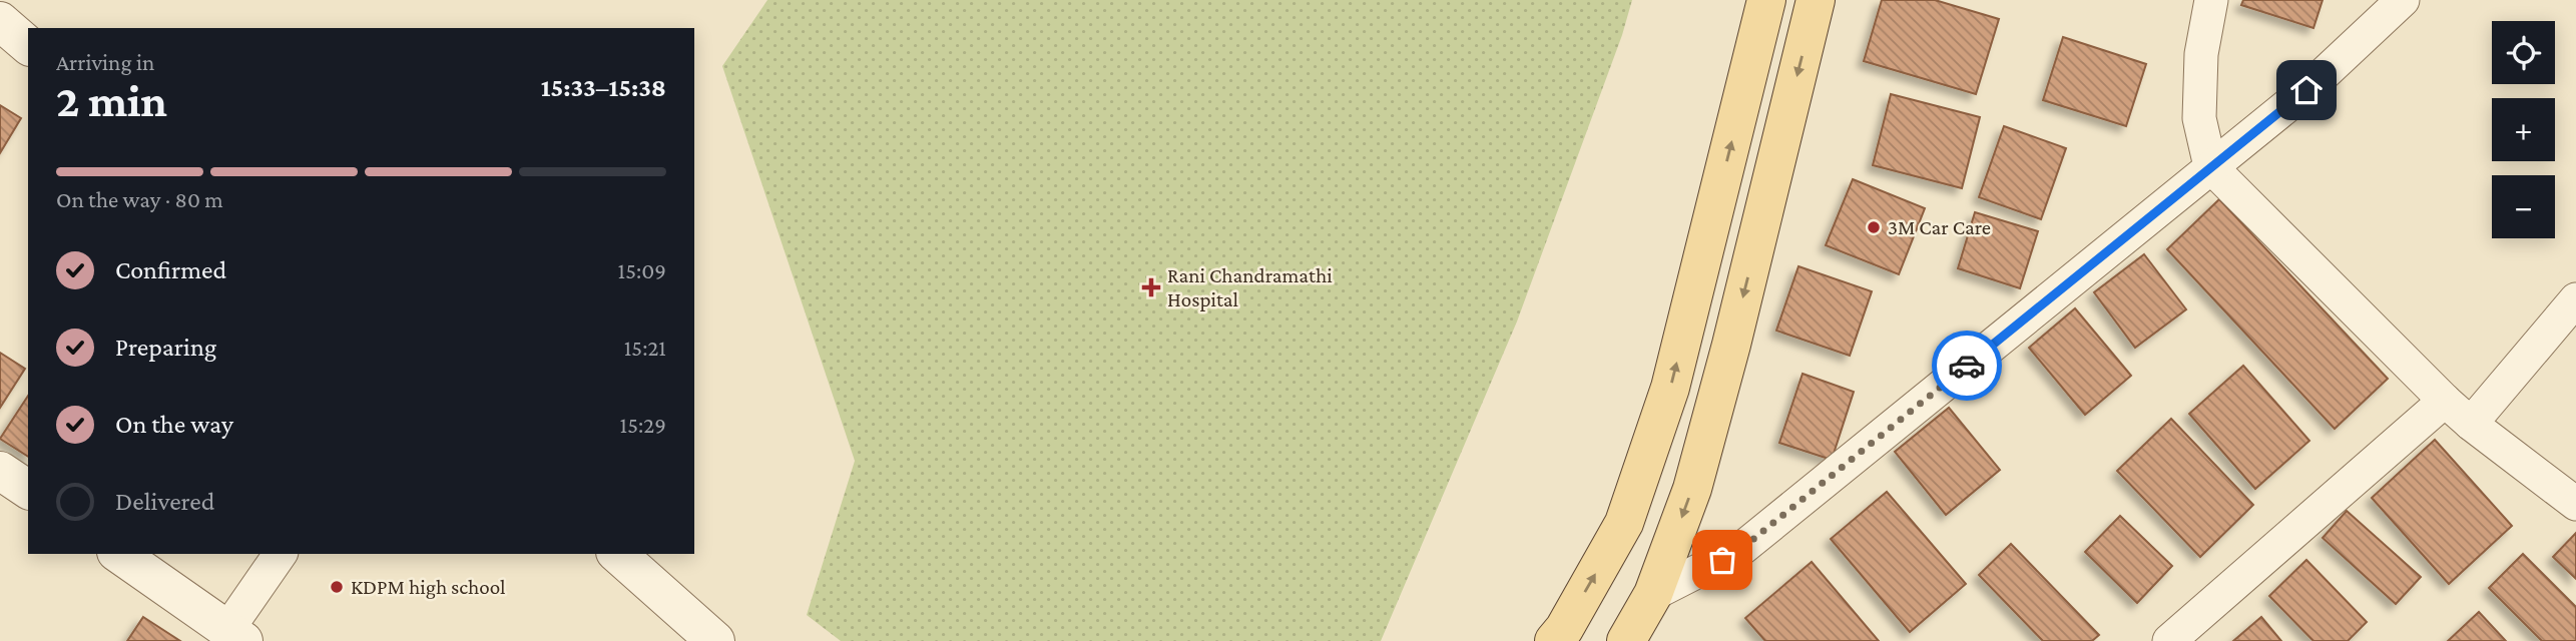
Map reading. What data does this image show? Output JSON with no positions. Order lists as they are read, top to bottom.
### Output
{
  "places": {
    "other": ["3M Car Care", "KDPM high school"],
    "health": ["Rani Chandramathi Hospital"]
  },
  "page": {
    "map_buttons": ["+", "−"],
    "heading": ["2 min", "Arriving in", "15:33–15:38"],
    "bar": "On the way · 80 m",
    "list": [
      ["Confirmed", "15:09"],
      ["Preparing", "15:21"],
      ["On the way", "15:29"],
      "Delivered"
    ]
  }
}
